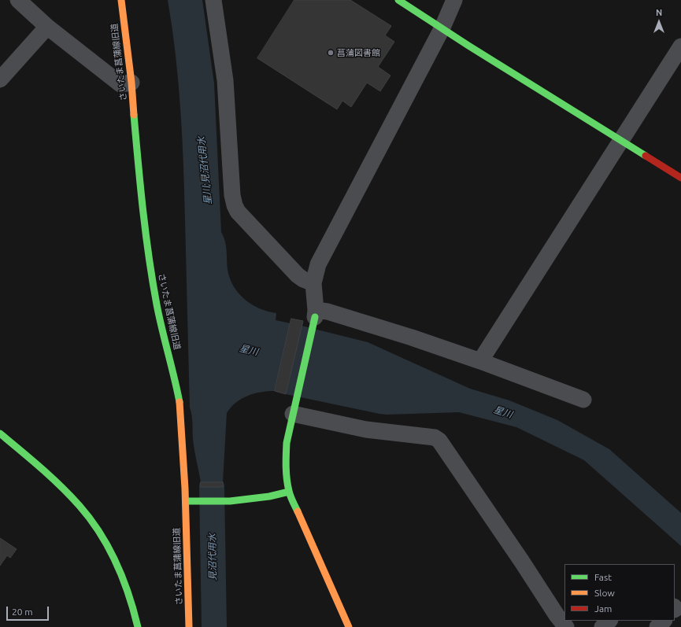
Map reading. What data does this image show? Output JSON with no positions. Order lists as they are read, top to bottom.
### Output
{
  "streets": {
    "street": ["さいたま菖蒲線旧道"]
  },
  "water": ["星川;見沼代用水", "星川", "見沼代用水"],
  "places": ["菖蒲図書館"],
  "legend": ["Fast", "Slow", "Jam"],
  "scale_bar": "20 m",
  "north": "top"
}
